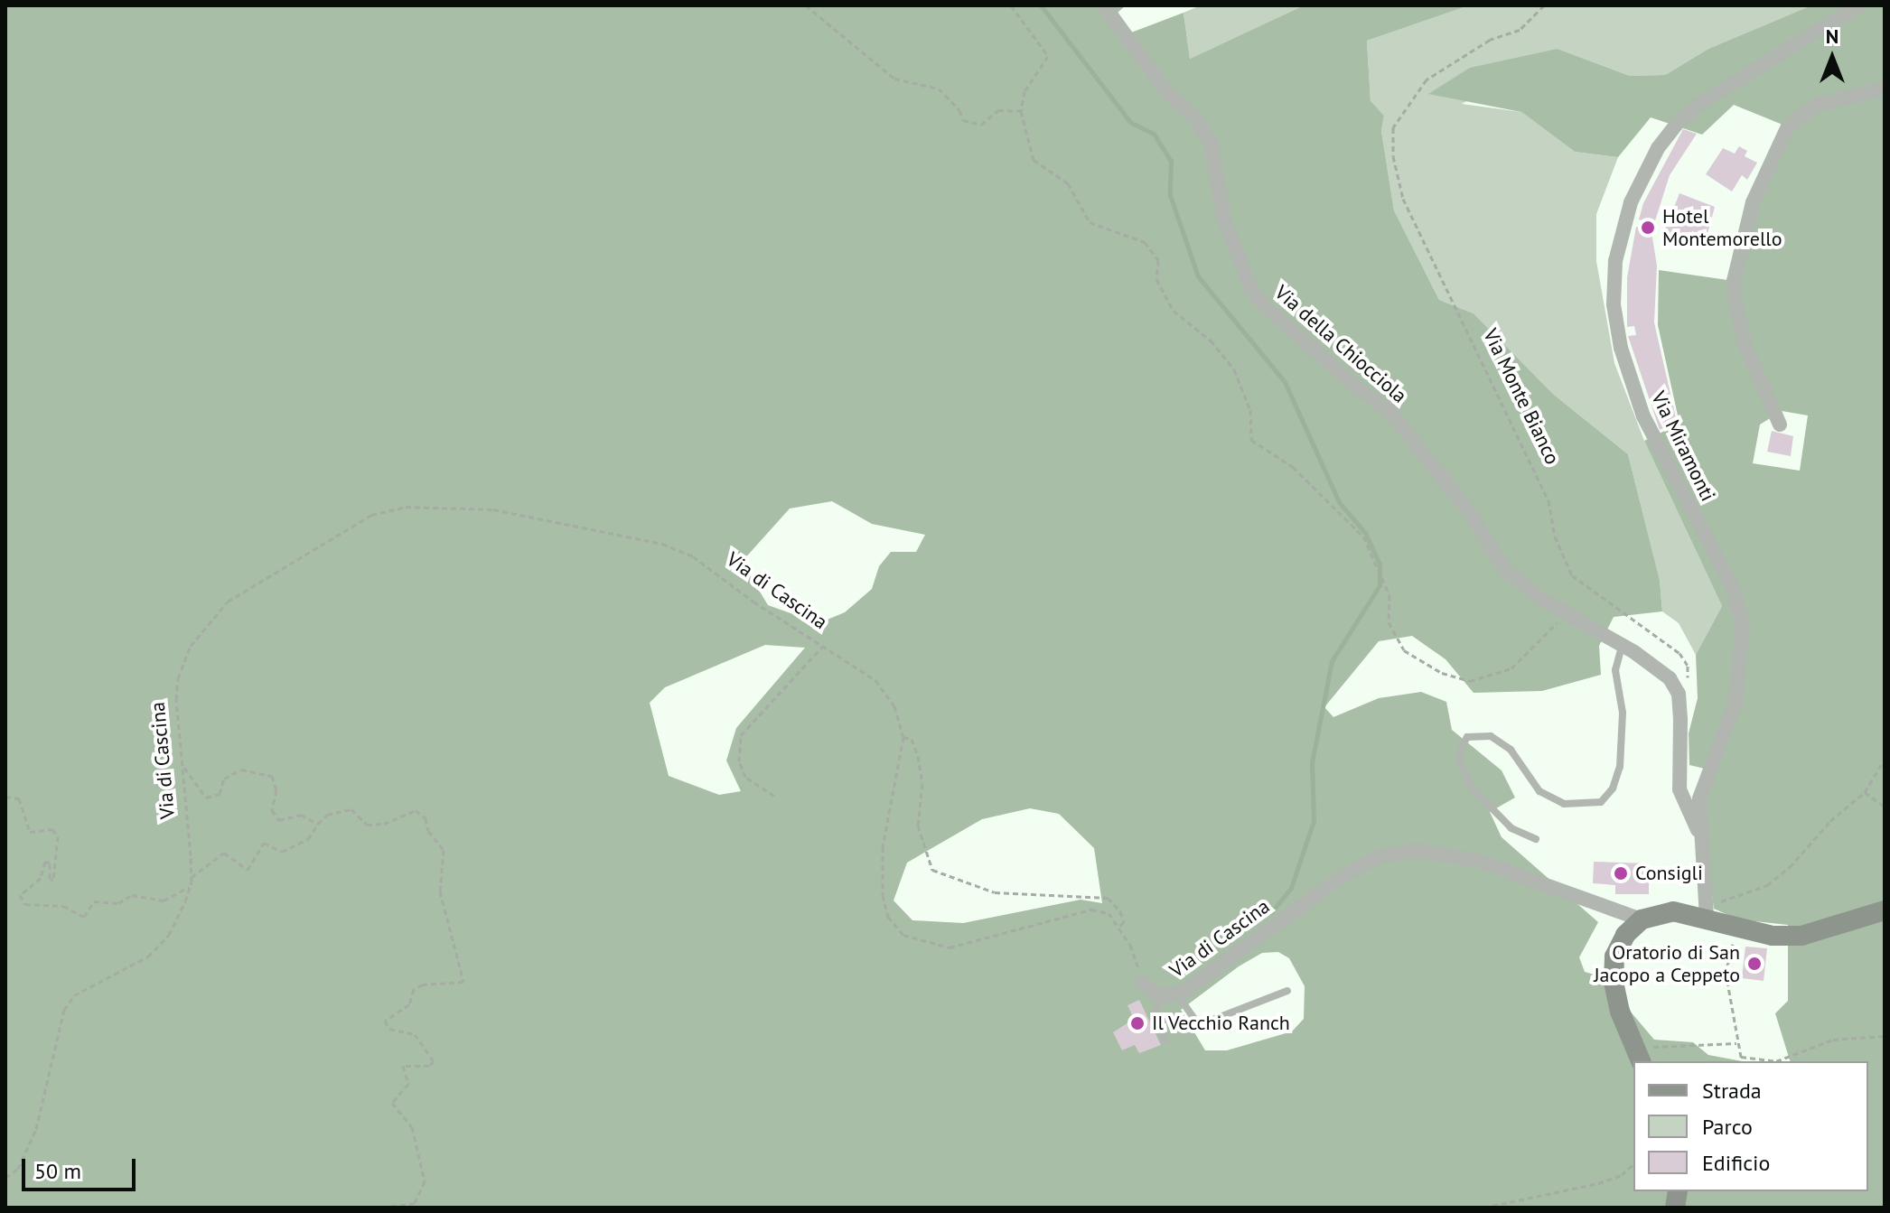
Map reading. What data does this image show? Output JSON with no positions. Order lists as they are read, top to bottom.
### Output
{
  "streets": {
    "street": ["Via della Chiocciola", "Via Miramonti", "Via di Cascina"],
    "path": ["Via Monte Bianco"]
  },
  "crossings": [
    ["Via della Chiocciola", "Via Miramonti"]
  ],
  "places": [
    "Hotel Montemorello",
    "Consigli",
    "Oratorio di San Jacopo a Ceppeto",
    "Il Vecchio Ranch"
  ],
  "legend": ["Strada", "Parco", "Edificio"],
  "scale_bar": "50 m",
  "north": "top"
}
